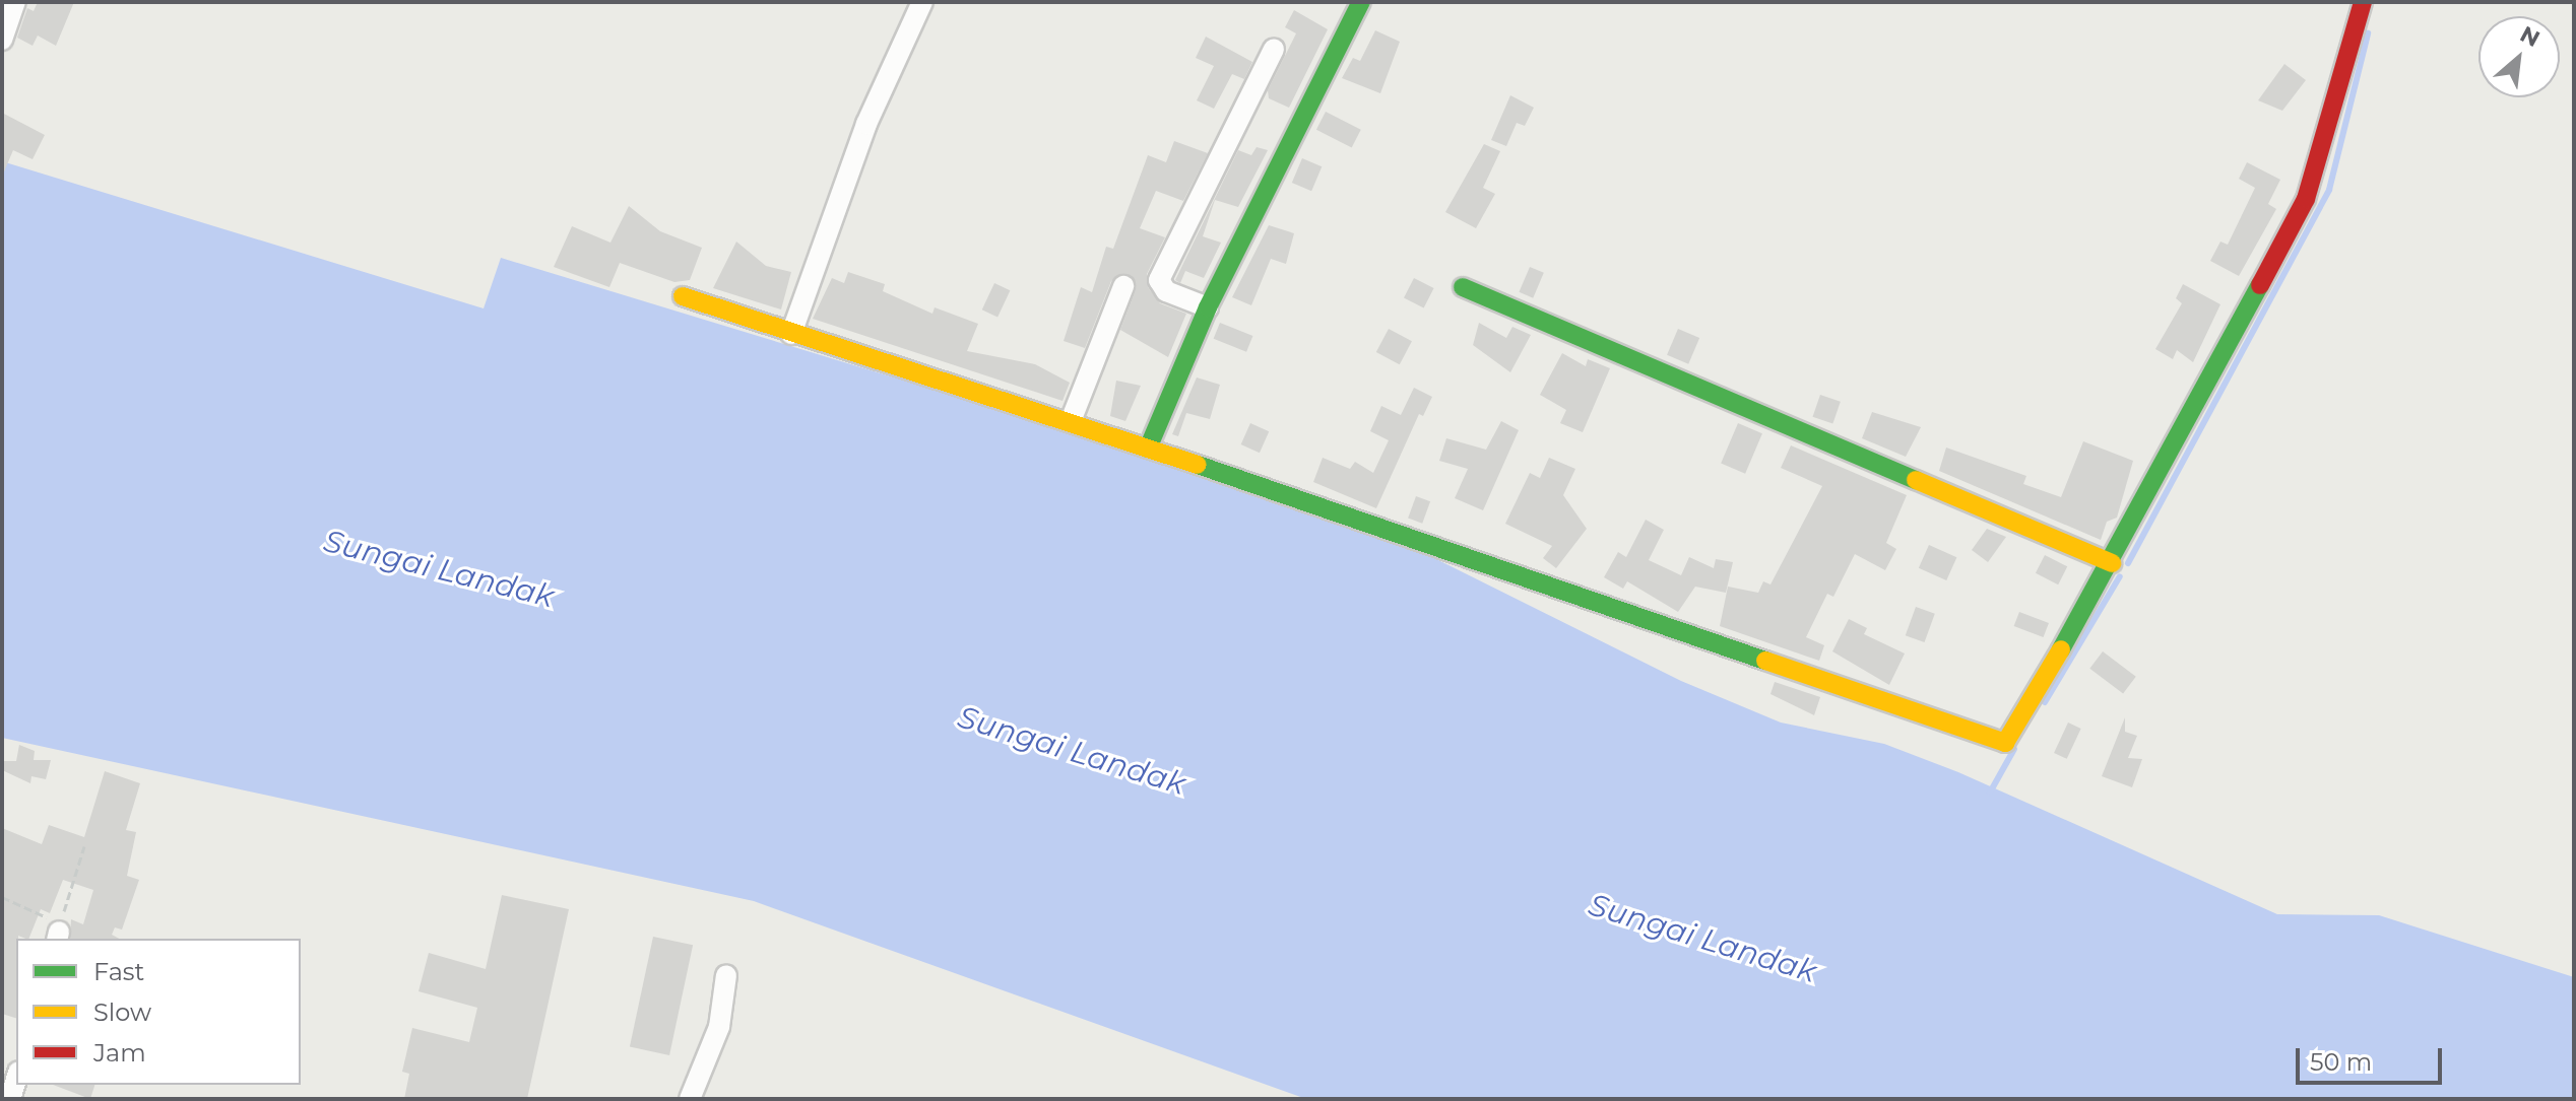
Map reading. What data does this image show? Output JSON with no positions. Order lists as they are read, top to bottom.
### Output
{
  "water": ["Sungai Landak"],
  "legend": ["Fast", "Slow", "Jam"],
  "scale_bar": "50 m",
  "north": "top right"
}
